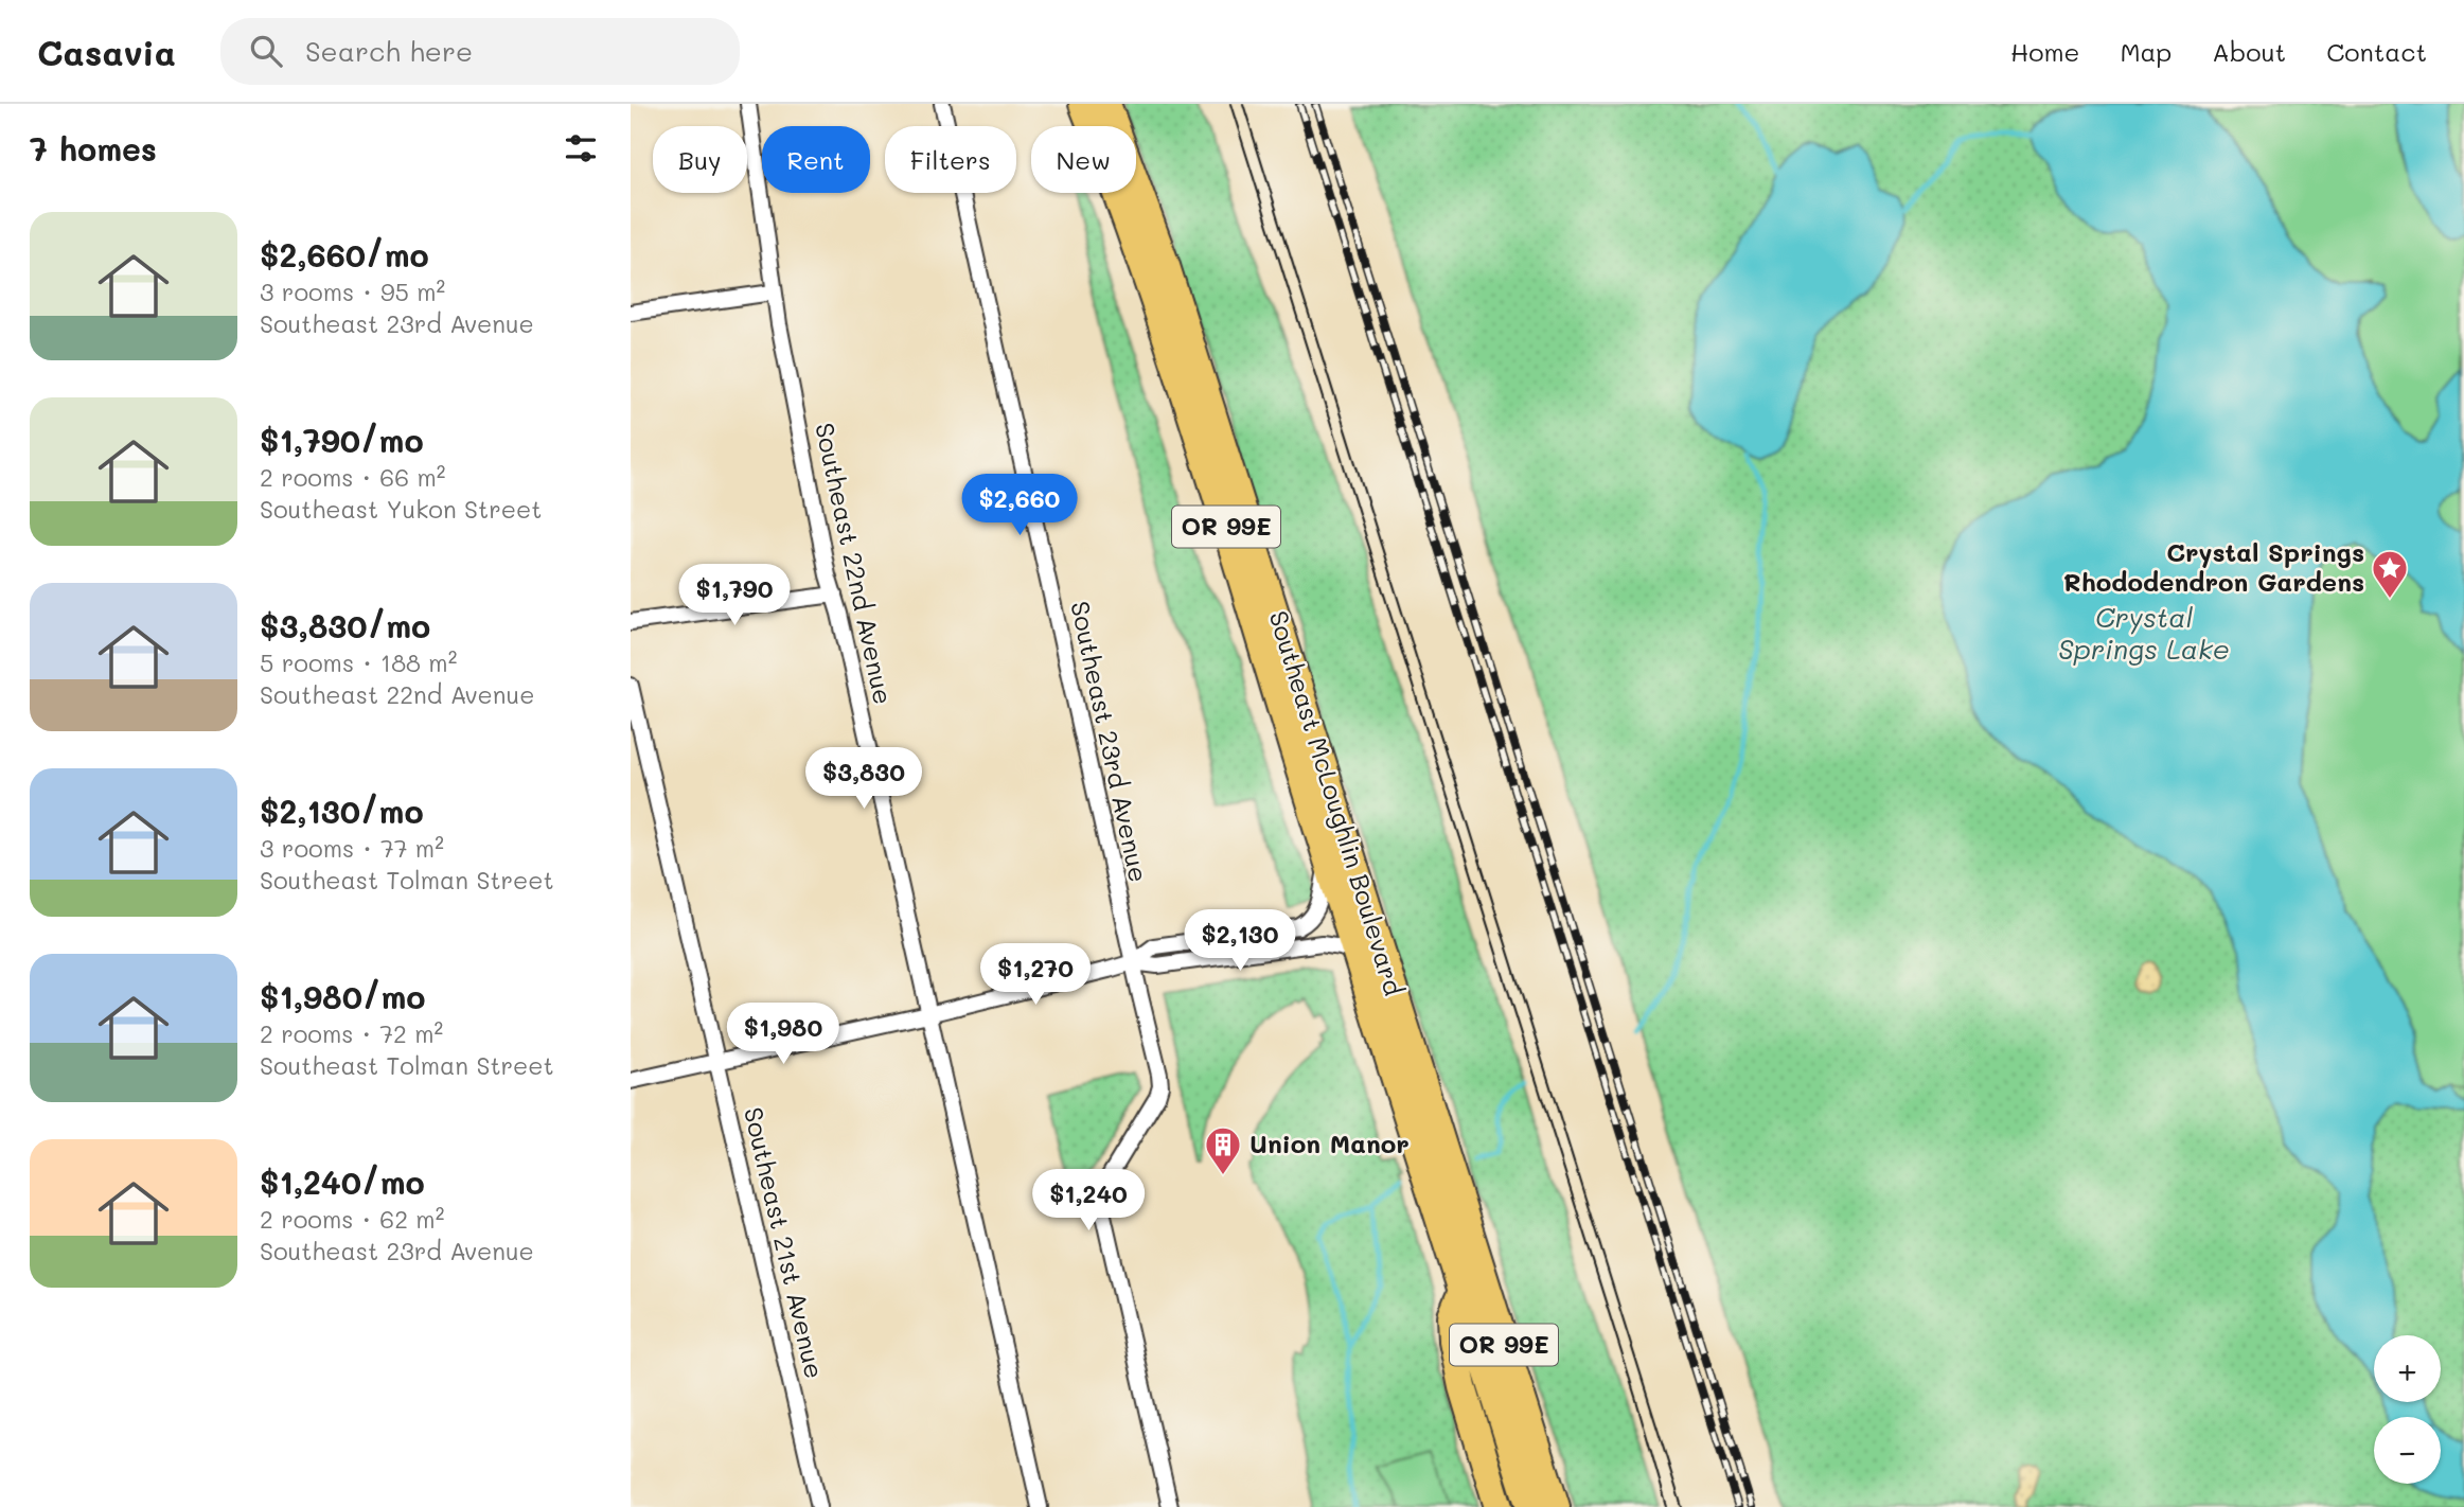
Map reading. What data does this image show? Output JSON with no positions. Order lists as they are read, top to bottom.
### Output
{
  "streets": {
    "highway": ["OR 99E", "Southeast McLoughlin Boulevard"],
    "street": ["Southeast 22nd Avenue", "Southeast 23rd Avenue", "Southeast 21st Avenue"]
  },
  "water": ["Crystal Springs Lake"],
  "places": {
    "place": ["Crystal Springs Rhododendron Gardens"],
    "building": ["Union Manor"]
  },
  "page": {
    "header": "Casavia",
    "search": "Search here",
    "nav": [
      "Home",
      "Map",
      "About",
      "Contact"
    ],
    "heading": "7 homes",
    "chip": [
      "Buy",
      "Rent",
      "Filters",
      "New"
    ],
    "list": [
      {
        "name": "$2,660/mo",
        "note": "3 rooms · 95 m² · Southeast 23rd Avenue"
      },
      {
        "name": "$1,790/mo",
        "note": "2 rooms · 66 m² · Southeast Yukon Street"
      },
      {
        "name": "$3,830/mo",
        "note": "5 rooms · 188 m² · Southeast 22nd Avenue"
      },
      {
        "name": "$2,130/mo",
        "note": "3 rooms · 77 m² · Southeast Tolman Street"
      },
      {
        "name": "$1,980/mo",
        "note": "2 rooms · 72 m² · Southeast Tolman Street"
      },
      {
        "name": "$1,240/mo",
        "note": "2 rooms · 62 m² · Southeast 23rd Avenue"
      }
    ],
    "price": [
      "$2,660",
      "$1,790",
      "$3,830",
      "$2,130",
      "$1,270",
      "$1,980",
      "$1,240"
    ],
    "map_buttons": ["+", "−"]
  }
}
